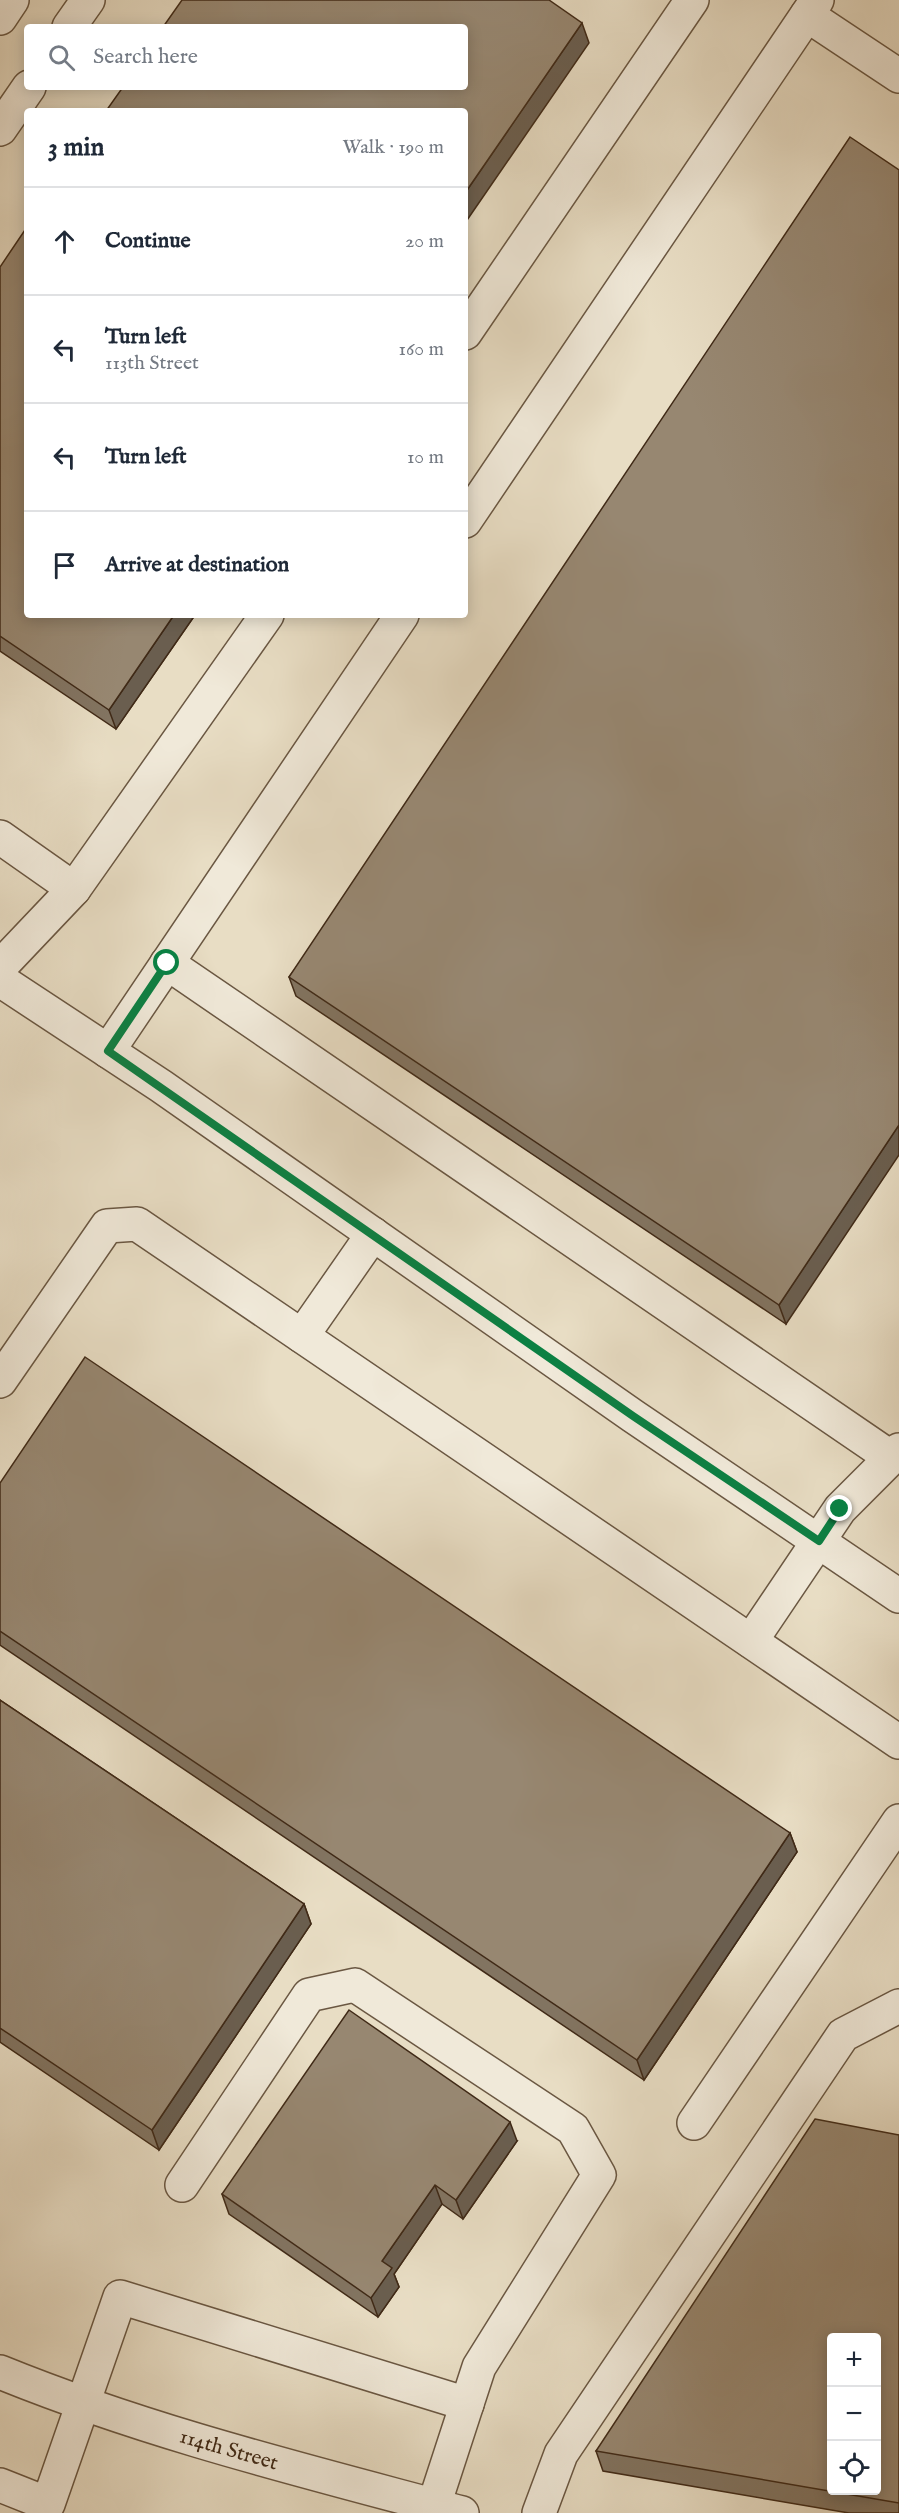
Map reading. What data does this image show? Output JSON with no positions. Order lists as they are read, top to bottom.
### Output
{
  "streets": {
    "street": ["114th Street"]
  },
  "page": {
    "search": "Search here",
    "heading": ["3 min", "Walk · 190 m"],
    "list": [
      ["Continue", "20 m"],
      ["Turn left", "113th Street", "160 m"],
      ["Turn left", "10 m"],
      "Arrive at destination"
    ],
    "map_buttons": ["+", "−"]
  }
}
